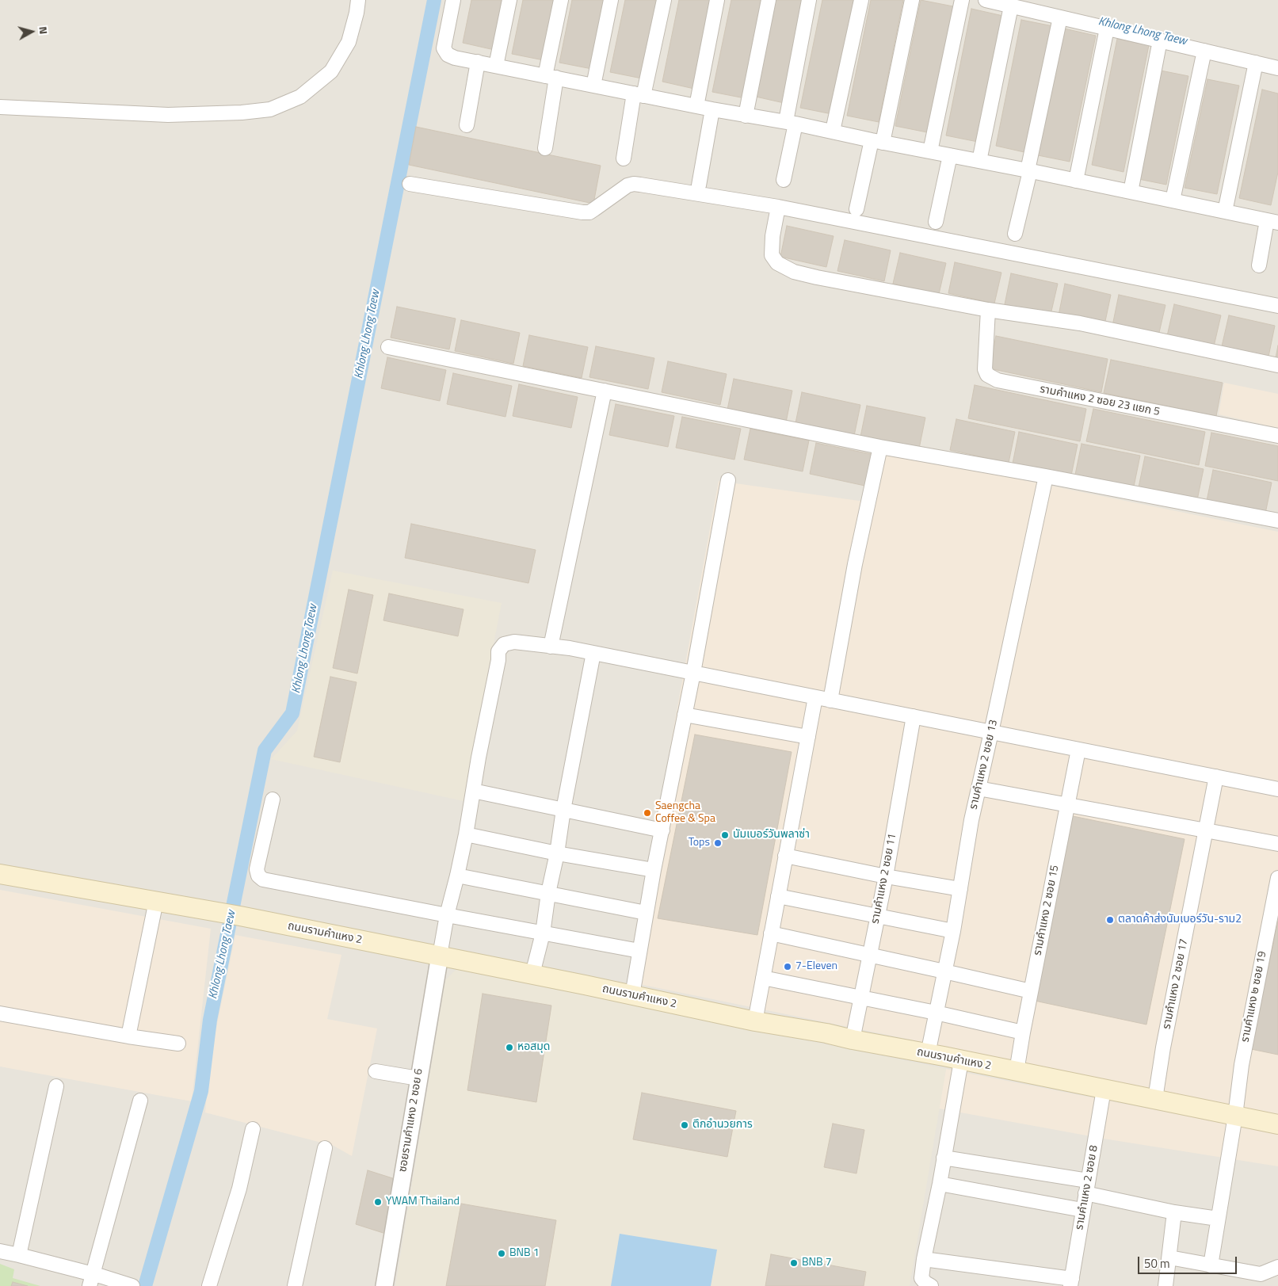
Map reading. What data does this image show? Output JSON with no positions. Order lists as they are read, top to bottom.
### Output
{
  "streets": {
    "main road": ["ถนนรามคำแหง 2"],
    "street": [
      "รามคำแหง 2 ซอย 23 แยก 5",
      "รามคำแหง 2 ซอย 13",
      "รามคำแหง 2 ซอย 11",
      "รามคำแหง 2 ซอย 15",
      "รามคำแหง 2 ซอย 17",
      "รามคำแหง ๒ ซอย 19",
      "ซอยรามคำแหง 2 ซอย 6",
      "รามคำแหง 2 ซอย 8"
    ]
  },
  "crossings": [
    ["รามคำแหง 2 ซอย 13", "ถนนรามคำแหง 2"],
    ["รามคำแหง 2 ซอย 11", "ถนนรามคำแหง 2"],
    ["รามคำแหง 2 ซอย 15", "ถนนรามคำแหง 2"],
    ["ถนนรามคำแหง 2", "รามคำแหง 2 ซอย 17"],
    ["ถนนรามคำแหง 2", "รามคำแหง ๒ ซอย 19"],
    ["ถนนรามคำแหง 2", "ซอยรามคำแหง 2 ซอย 6"],
    ["ถนนรามคำแหง 2", "รามคำแหง 2 ซอย 8"]
  ],
  "water": ["Khlong Lhong Taew"],
  "places": [
    "Saengcha Coffee & Spa",
    "นัมเบอร์วันพลาซ่า",
    "Tops",
    "ตลาดค้าส่งนัมเบอร์วัน-ราม2",
    "7-Eleven",
    "หอสมุด",
    "ตึกอำนวยการ",
    "YWAM Thailand",
    "BNB 1",
    "BNB 7"
  ],
  "scale_bar": "50 m",
  "north": "right"
}
